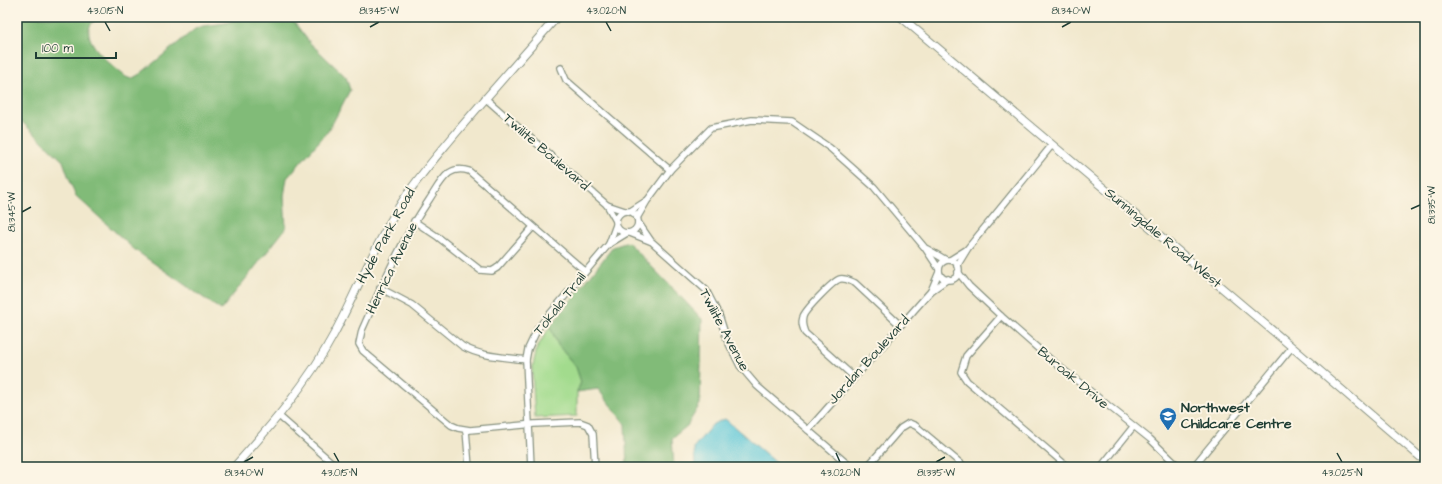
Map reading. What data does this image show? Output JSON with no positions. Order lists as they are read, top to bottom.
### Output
{
  "streets": {
    "main road": ["Hyde Park Road", "Sunningdale Road West"],
    "street": [
      "Twilite Boulevard",
      "Henrica Avenue",
      "Tokala Trail",
      "Twilite Avenue",
      "Jordan Boulevard",
      "Buroak Drive"
    ]
  },
  "crossings": [
    ["Twilite Boulevard", "Hyde Park Road"],
    ["Twilite Boulevard", "Tokala Trail"],
    ["Twilite Boulevard", "Twilite Avenue"],
    ["Henrica Avenue", "Tokala Trail"],
    ["Tokala Trail", "Twilite Avenue"],
    ["Twilite Avenue", "Jordan Boulevard"],
    ["Jordan Boulevard", "Buroak Drive"]
  ],
  "places": {
    "school or university": ["Northwest Childcare Centre"]
  },
  "scale_bar": "100 m",
  "coordinates": [
    "43.015°N",
    "81.345°W",
    "43.020°N",
    "81.340°W",
    "81.335°W",
    "43.025°N"
  ]
}
